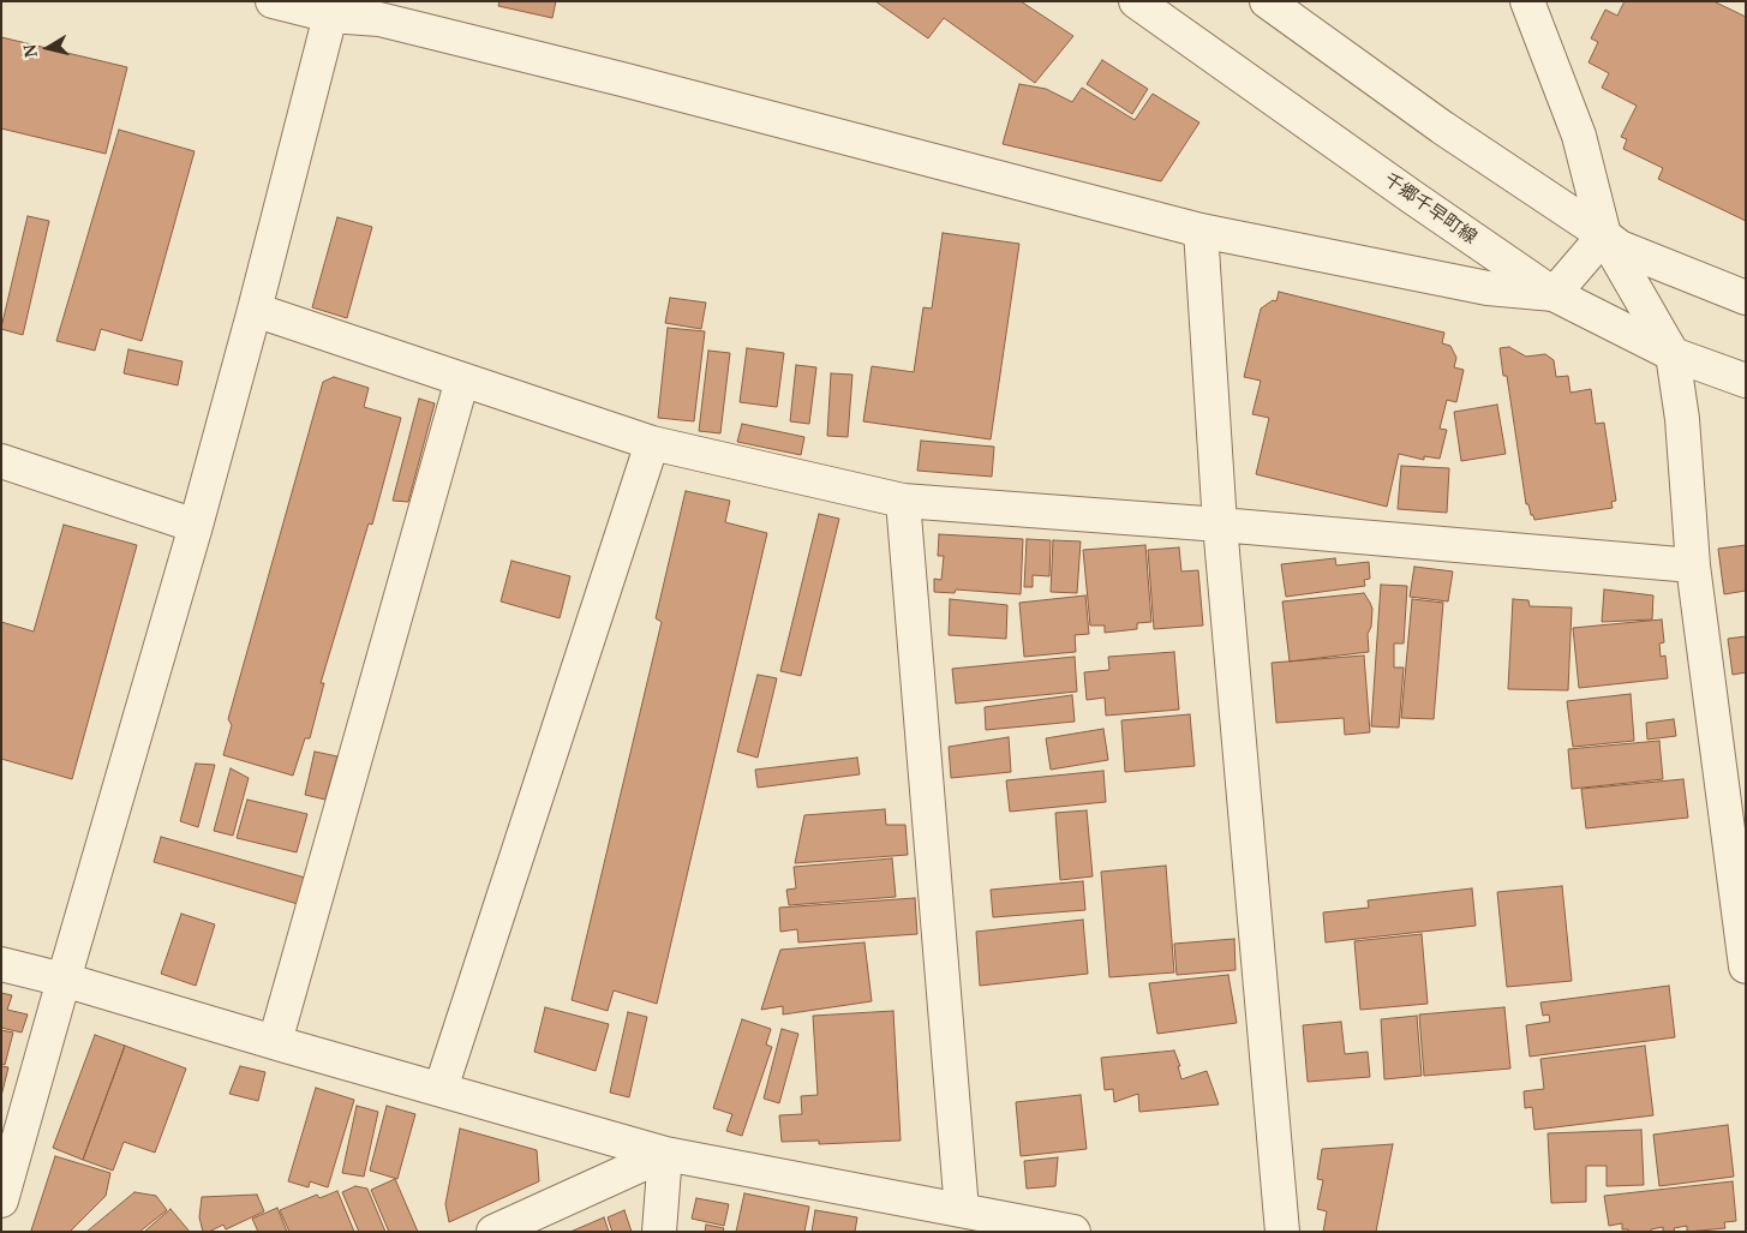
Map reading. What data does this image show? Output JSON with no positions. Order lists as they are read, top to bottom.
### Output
{
  "streets": {
    "street": ["千郷千早町線"]
  },
  "north": "left"
}
